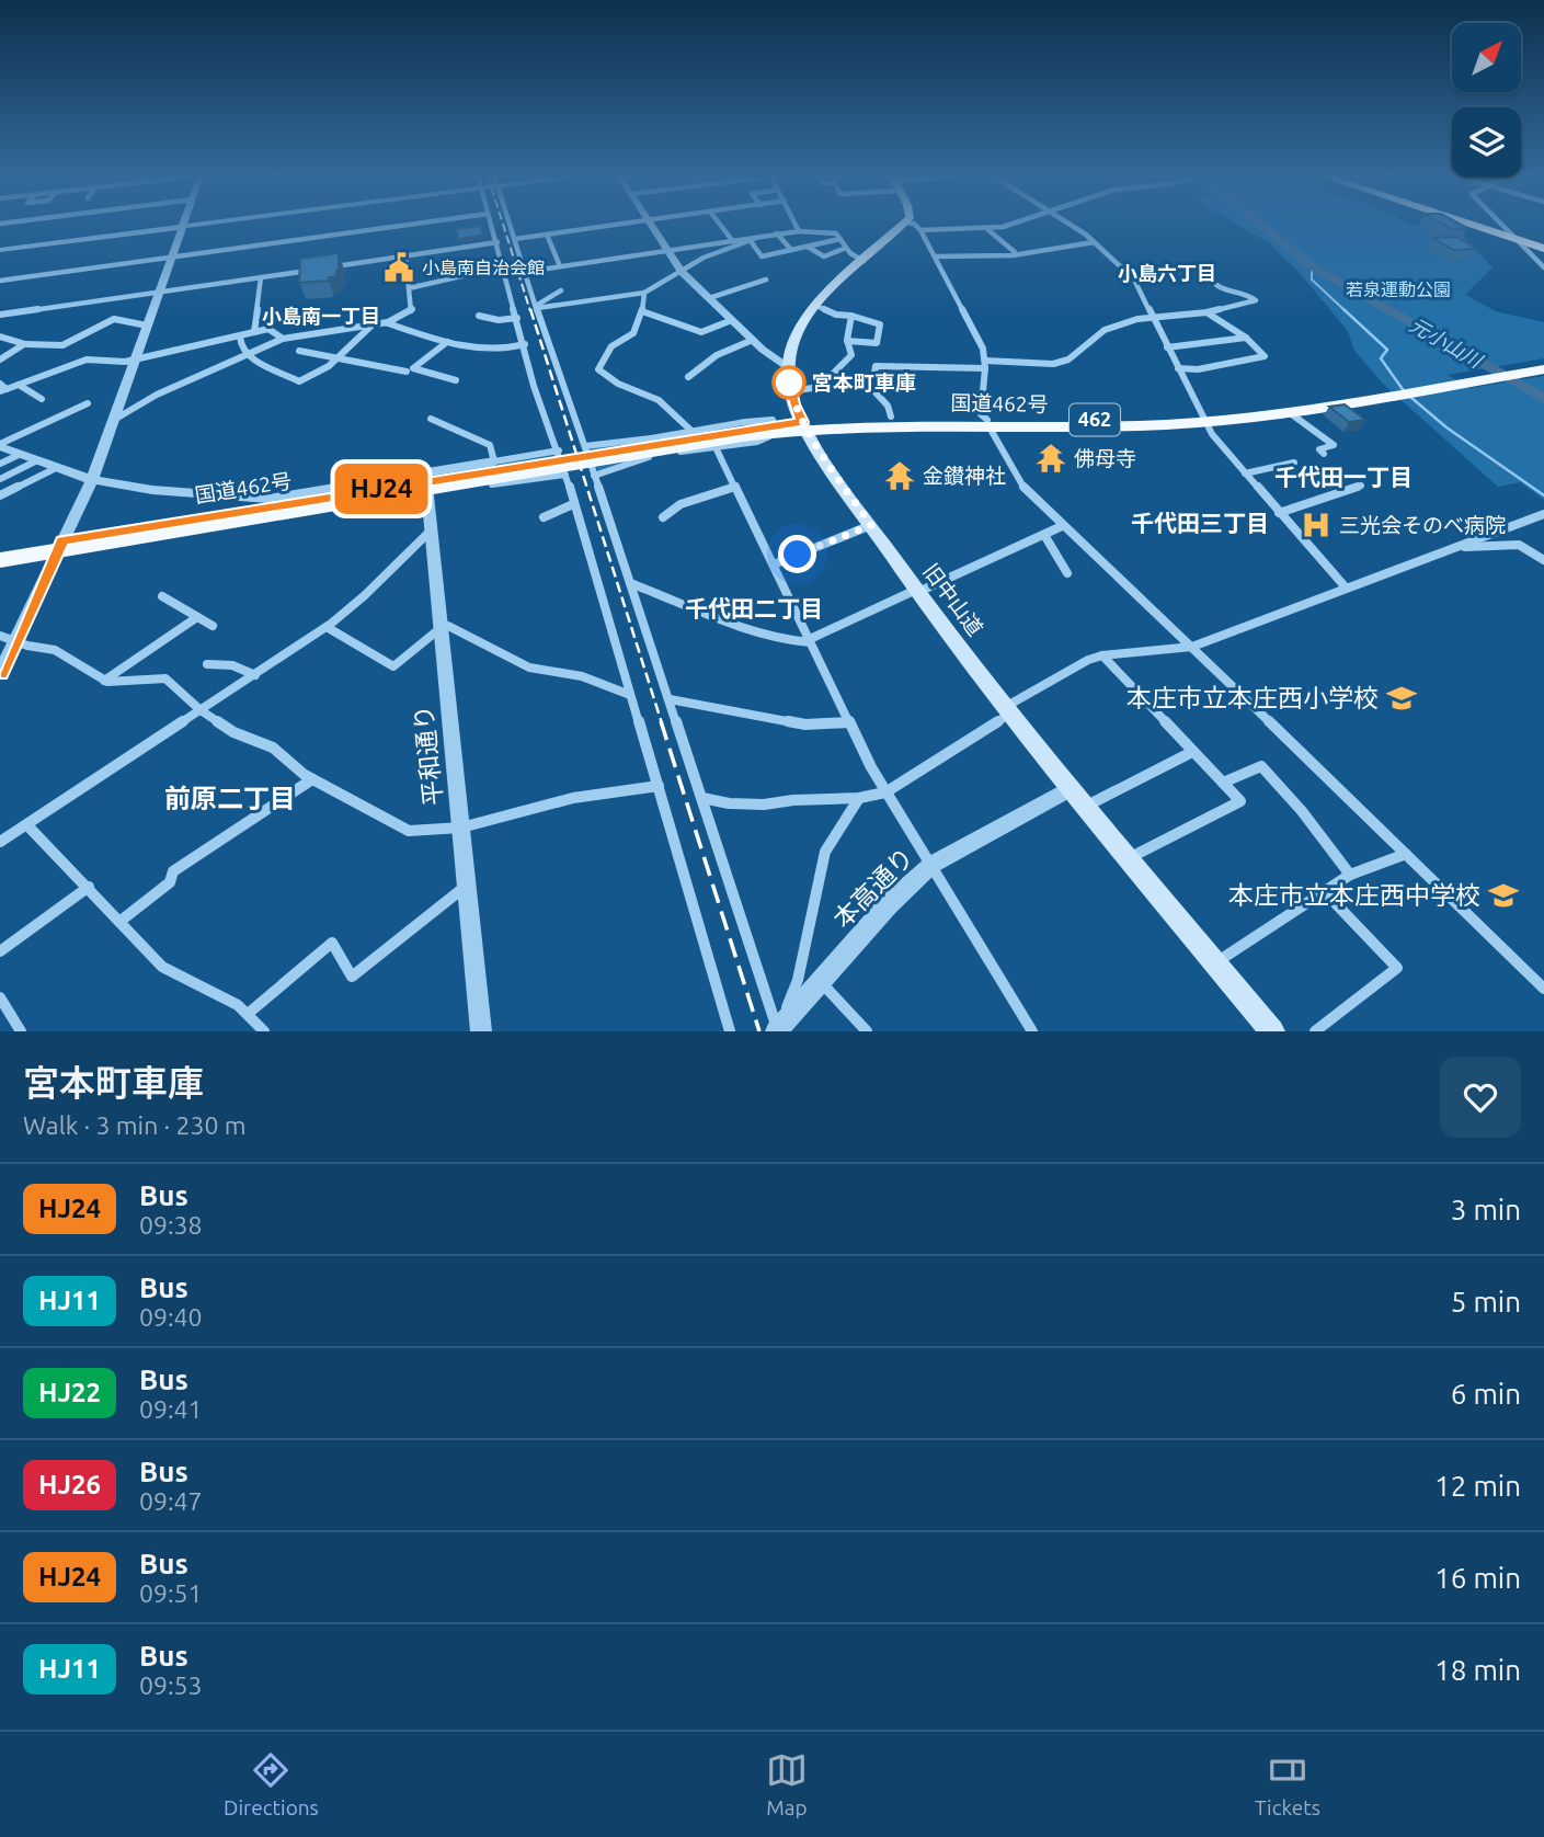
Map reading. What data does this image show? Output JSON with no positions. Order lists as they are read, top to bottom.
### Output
{
  "streets": {
    "highway": ["国道462号", "462"],
    "main road": ["旧中山道"],
    "street": ["平和通り", "本高通り"]
  },
  "crossings": [
    ["国道462号", "旧中山道"],
    ["旧中山道", "本高通り"]
  ],
  "districts": [
    "小島六丁目",
    "小島南一丁目",
    "千代田一丁目",
    "千代田三丁目",
    "千代田二丁目",
    "前原二丁目"
  ],
  "water": ["元小山川"],
  "parks": ["若泉運動公園"],
  "places": {
    "public building": ["小島南自治会館"],
    "other": ["宮本町車庫"],
    "temple": ["佛母寺", "金鑚神社"],
    "hospital": ["三光会そのべ病院"],
    "school or university": ["本庄市立本庄西小学校", "本庄市立本庄西中学校"]
  },
  "lines": ["bus line HJ24"],
  "north": "top right",
  "page": {
    "on_map": "HJ24",
    "heading": ["宮本町車庫", "Walk · 3 min · 230 m"],
    "list": [
      {
        "mark": "HJ24",
        "name": "Bus",
        "note": "09:38",
        "value": "3 min"
      },
      {
        "mark": "HJ11",
        "name": "Bus",
        "note": "09:40",
        "value": "5 min"
      },
      {
        "mark": "HJ22",
        "name": "Bus",
        "note": "09:41",
        "value": "6 min"
      },
      {
        "mark": "HJ26",
        "name": "Bus",
        "note": "09:47",
        "value": "12 min"
      },
      {
        "mark": "HJ24",
        "name": "Bus",
        "note": "09:51",
        "value": "16 min"
      },
      {
        "mark": "HJ11",
        "name": "Bus",
        "note": "09:53",
        "value": "18 min"
      }
    ],
    "tabs": ["Directions", "Map", "Tickets"]
  }
}
